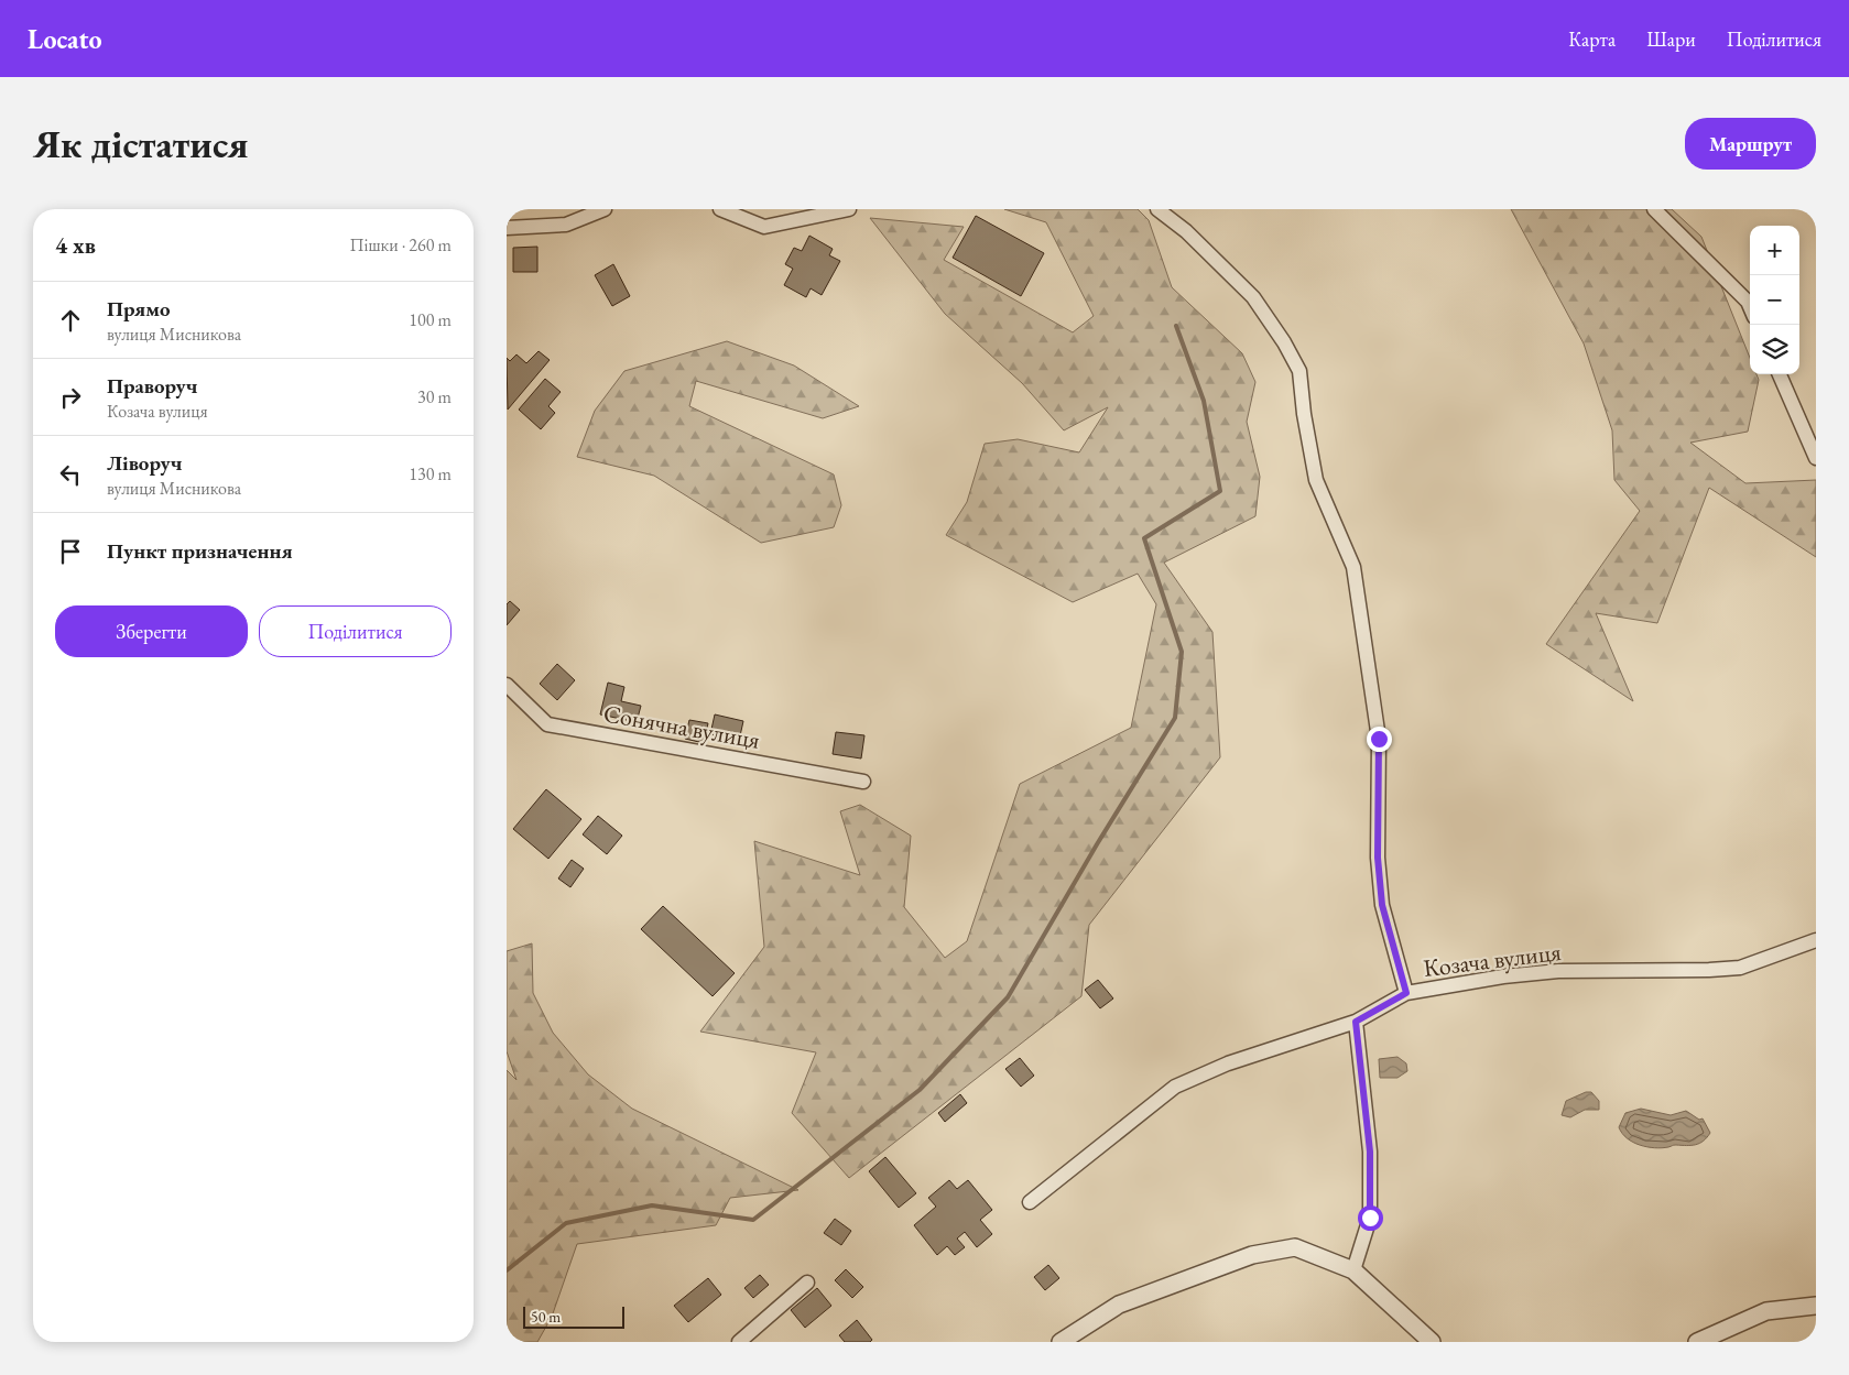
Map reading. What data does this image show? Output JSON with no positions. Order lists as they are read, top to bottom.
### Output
{
  "streets": {
    "street": ["Сонячна вулиця", "Козача вулиця"]
  },
  "scale_bar": "50 m",
  "page": {
    "header": "Locato",
    "nav": ["Карта", "Шари", "Поділитися"],
    "buttons": [
      "Маршрут",
      ["Зберегти", "Поділитися"]
    ],
    "title": "Як дістатися",
    "heading": ["4 хв", "Пішки · 260 m"],
    "map_buttons": ["+", "−"],
    "list": [
      ["Прямо", "вулиця Мисникова", "100 m"],
      ["Праворуч", "Козача вулиця", "30 m"],
      ["Ліворуч", "вулиця Мисникова", "130 m"],
      "Пункт призначення"
    ],
    "scale": "50 m"
  }
}
